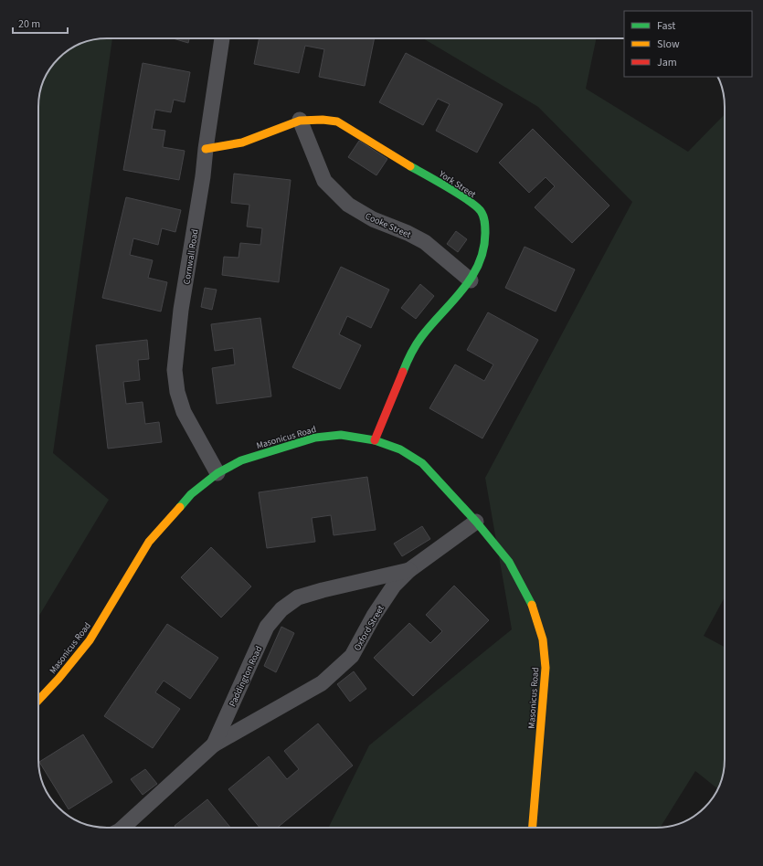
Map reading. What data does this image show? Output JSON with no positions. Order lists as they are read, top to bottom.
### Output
{
  "streets": {
    "street": [
      "York Street",
      "Cooke Street",
      "Cornwall Road",
      "Masonicus Road",
      "Oxford Street",
      "Paddington Road"
    ]
  },
  "crossings": [
    ["York Street", "Cooke Street"],
    ["York Street", "Cornwall Road"],
    ["York Street", "Masonicus Road"],
    ["Cornwall Road", "Masonicus Road"],
    ["Masonicus Road", "Oxford Street"],
    ["Oxford Street", "Paddington Road"]
  ],
  "legend": ["Fast", "Slow", "Jam"],
  "scale_bar": "20 m"
}
